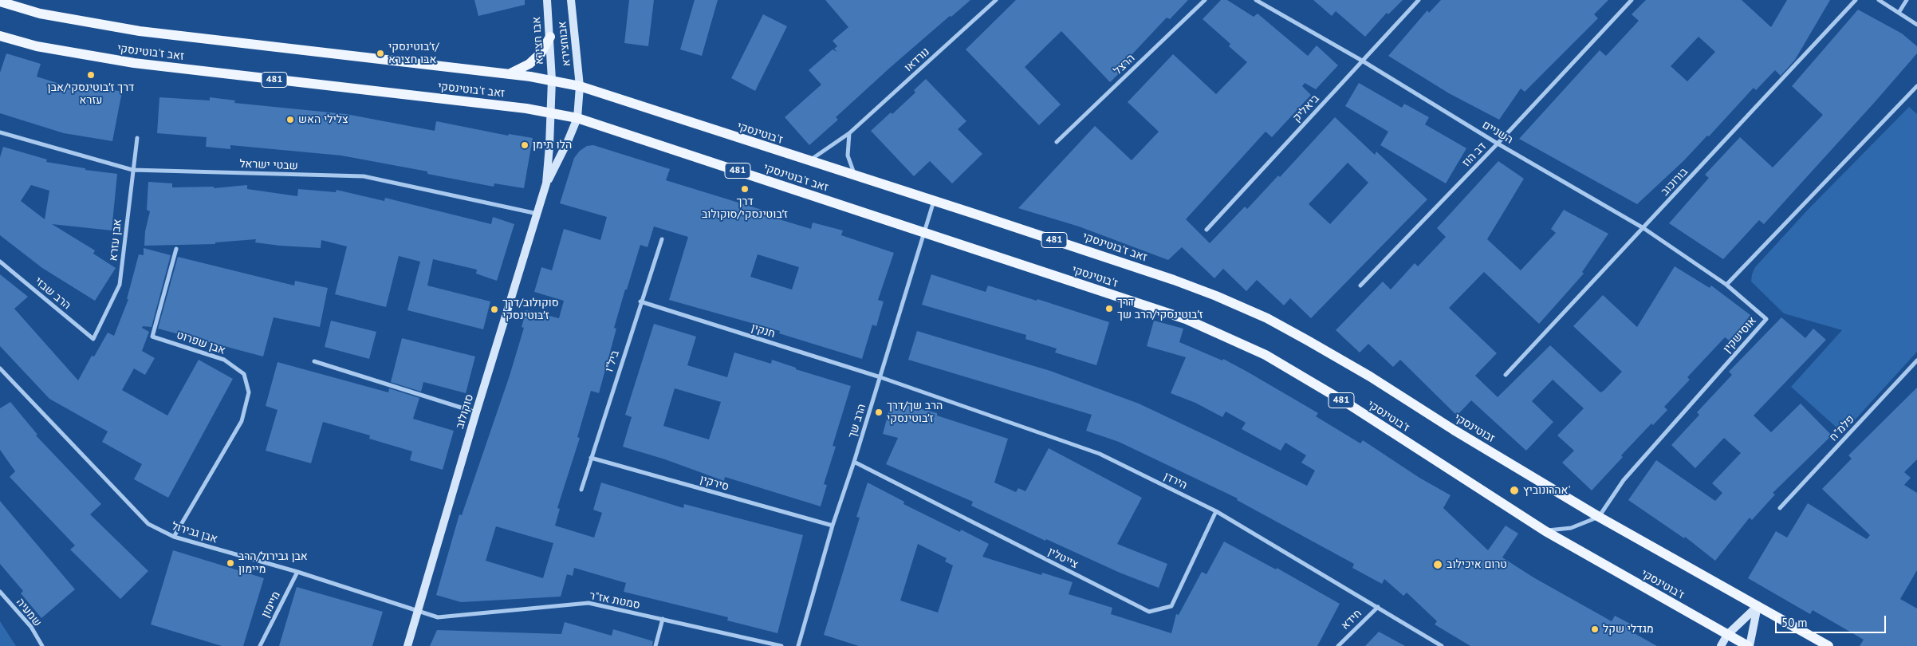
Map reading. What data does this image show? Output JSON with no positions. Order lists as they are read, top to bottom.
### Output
{
  "streets": {
    "main road": [
      "זאב ז'בוטינסקי",
      "481",
      "ז'בוטינסקי",
      "זבוטינסקי"
    ],
    "street": [
      "אבו חצירא",
      "אבוחצירא",
      "נורדאו",
      "הרצל",
      "ביאליק",
      "השניים",
      "דב הוז",
      "שבטי ישראל",
      "בורוכוב",
      "אבן עזרא",
      "הרב שבזי",
      "חנקין",
      "אוסישקין",
      "אבן שפרוט",
      "ביל\"ו",
      "סוקולוב",
      "הרב שך",
      "פלמ\"ח",
      "הירדן",
      "סירקין",
      "אבן גבירול",
      "צייטלין",
      "סמטת אז\"ר",
      "מיימון",
      "שמעיה",
      "חידא"
    ]
  },
  "crossings": [
    ["אבו חצירא", "זאב ז'בוטינסקי"],
    ["אבו חצירא", "סוקולוב"],
    ["אבוחצירא", "זאב ז'בוטינסקי"],
    ["אבוחצירא", "ז'בוטינסקי"],
    ["זאב ז'בוטינסקי", "ז'בוטינסקי"],
    ["זאב ז'בוטינסקי", "סוקולוב"],
    ["זאב ז'בוטינסקי", "הרב שך"],
    ["זאב ז'בוטינסקי", "זבוטינסקי"],
    ["נורדאו", "ז'בוטינסקי"],
    ["481", "ז'בוטינסקי"],
    ["481", "זבוטינסקי"],
    ["ביאליק", "השניים"],
    ["השניים", "דב הוז"],
    ["השניים", "בורוכוב"],
    ["השניים", "אוסישקין"],
    ["ז'בוטינסקי", "הרב שך"],
    ["שבטי ישראל", "אבן עזרא"],
    ["שבטי ישראל", "סוקולוב"],
    ["אבן עזרא", "הרב שבזי"],
    ["חנקין", "ביל\"ו"],
    ["חנקין", "הרב שך"],
    ["חנקין", "הירדן"],
    ["אוסישקין", "זבוטינסקי"],
    ["אבן שפרוט", "אבן גבירול"],
    ["ביל\"ו", "סירקין"],
    ["סוקולוב", "אבן גבירול"],
    ["סוקולוב", "סמטת אז\"ר"],
    ["הרב שך", "הירדן"],
    ["הרב שך", "סירקין"],
    ["הרב שך", "צייטלין"],
    ["הירדן", "צייטלין"],
    ["הירדן", "חידא"],
    ["אבן גבירול", "סמטת אז\"ר"],
    ["אבן גבירול", "מיימון"]
  ],
  "places": [
    "ז׳בוטינסקי/ אבו חצירא",
    "דרך ז׳בוטינסקי/אבן עזרא",
    "צלילי האש",
    "הלו תימן",
    "דרך ז׳בוטינסקי/סוקולוב",
    "דרך ז׳בוטינסקי/הרב שך",
    "סוקולוב/דרך ז׳בוטינסקי",
    "הרב שך/דרך ז׳בוטינסקי",
    "אהרונוביץ'",
    "אבן גבירול/הרב מיימון",
    "טרום איכילוב",
    "מגדלי שקל"
  ],
  "scale_bar": "50 m"
}
